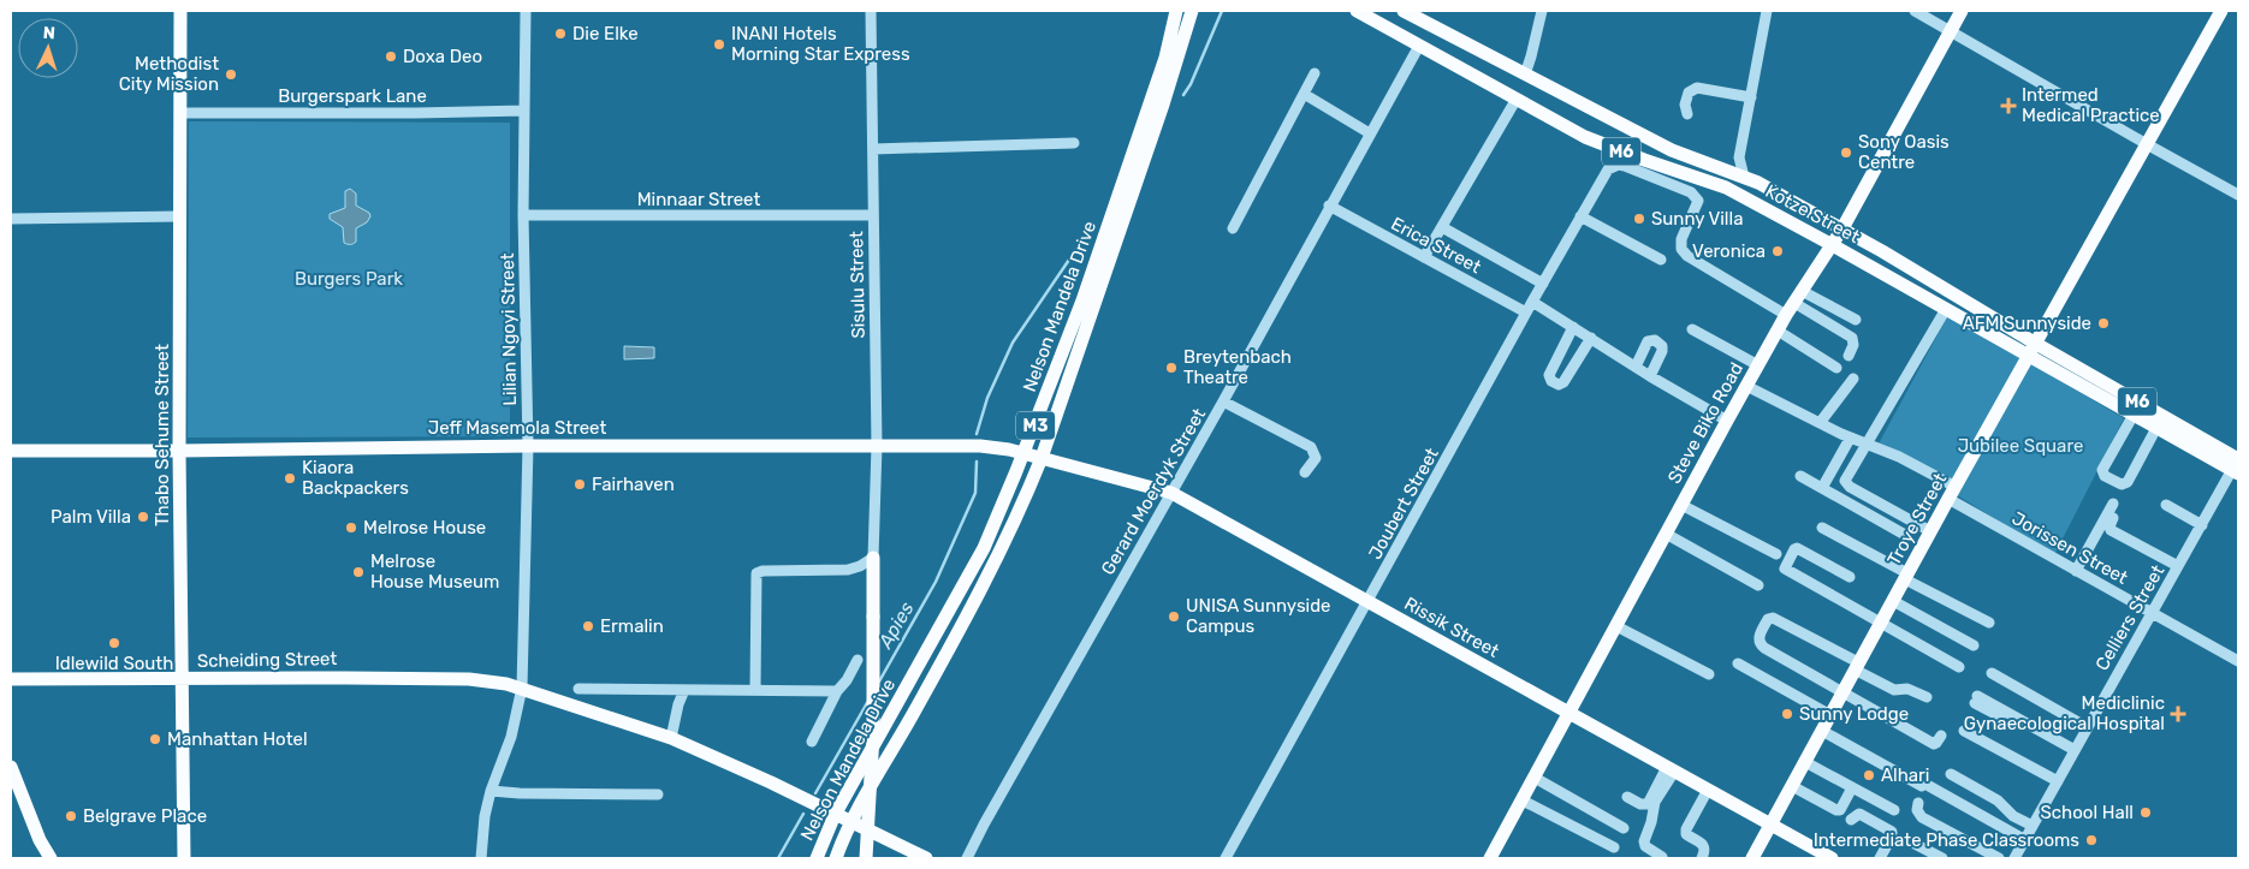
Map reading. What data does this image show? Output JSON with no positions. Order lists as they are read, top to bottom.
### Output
{
  "streets": {
    "main road": [
      "M6",
      "Kotze Street",
      "Nelson Mandela Drive",
      "Steve Biko Road",
      "M3",
      "Jeff Masemola Street",
      "Thabo Sehume Street",
      "Troye Street",
      "Rissik Street",
      "Scheiding Street"
    ],
    "street": [
      "Burgerspark Lane",
      "Minnaar Street",
      "Erica Street",
      "Sisulu Street",
      "Lilian Ngoyi Street",
      "Gerard Moerdyk Street",
      "Joubert Street",
      "Jorissen Street",
      "Celliers Street"
    ]
  },
  "crossings": [
    ["Burgerspark Lane", "Lilian Ngoyi Street"],
    ["Burgerspark Lane", "Thabo Sehume Street"],
    ["Minnaar Street", "Sisulu Street"],
    ["Minnaar Street", "Lilian Ngoyi Street"],
    ["Kotze Street", "Steve Biko Road"],
    ["Kotze Street", "Gerard Moerdyk Street"],
    ["Kotze Street", "Troye Street"],
    ["Kotze Street", "Celliers Street"],
    ["Erica Street", "Gerard Moerdyk Street"],
    ["Erica Street", "Joubert Street"],
    ["Sisulu Street", "Jeff Masemola Street"],
    ["Nelson Mandela Drive", "Jeff Masemola Street"],
    ["Nelson Mandela Drive", "Rissik Street"],
    ["Nelson Mandela Drive", "Scheiding Street"],
    ["Lilian Ngoyi Street", "Jeff Masemola Street"],
    ["Lilian Ngoyi Street", "Scheiding Street"],
    ["Steve Biko Road", "Joubert Street"],
    ["Steve Biko Road", "Rissik Street"],
    ["Jeff Masemola Street", "Thabo Sehume Street"],
    ["Jeff Masemola Street", "Rissik Street"],
    ["Thabo Sehume Street", "Scheiding Street"],
    ["Gerard Moerdyk Street", "Rissik Street"],
    ["Joubert Street", "Rissik Street"],
    ["Troye Street", "Jorissen Street"],
    ["Troye Street", "Rissik Street"],
    ["Jorissen Street", "Celliers Street"]
  ],
  "water": ["Apies"],
  "parks": ["Burgers Park", "Jubilee Square"],
  "places": {
    "other": [
      "Die Elke",
      "INANI Hotels Morning Star Express",
      "Doxa Deo",
      "Methodist City Mission",
      "Sony Oasis Centre",
      "Sunny Villa",
      "Veronica",
      "AFM Sunnyside",
      "Breytenbach Theatre",
      "Kiaora Backpackers",
      "Fairhaven",
      "Palm Villa",
      "Melrose House",
      "Melrose House Museum",
      "UNISA Sunnyside Campus",
      "Ermalin",
      "Idlewild South",
      "Sunny Lodge",
      "Manhattan Hotel",
      "Alhari",
      "School Hall",
      "Belgrave Place",
      "Intermediate Phase Classrooms"
    ],
    "health": ["Intermed Medical Practice", "Mediclinic Gynaecological Hospital"]
  },
  "north": "top"
}
